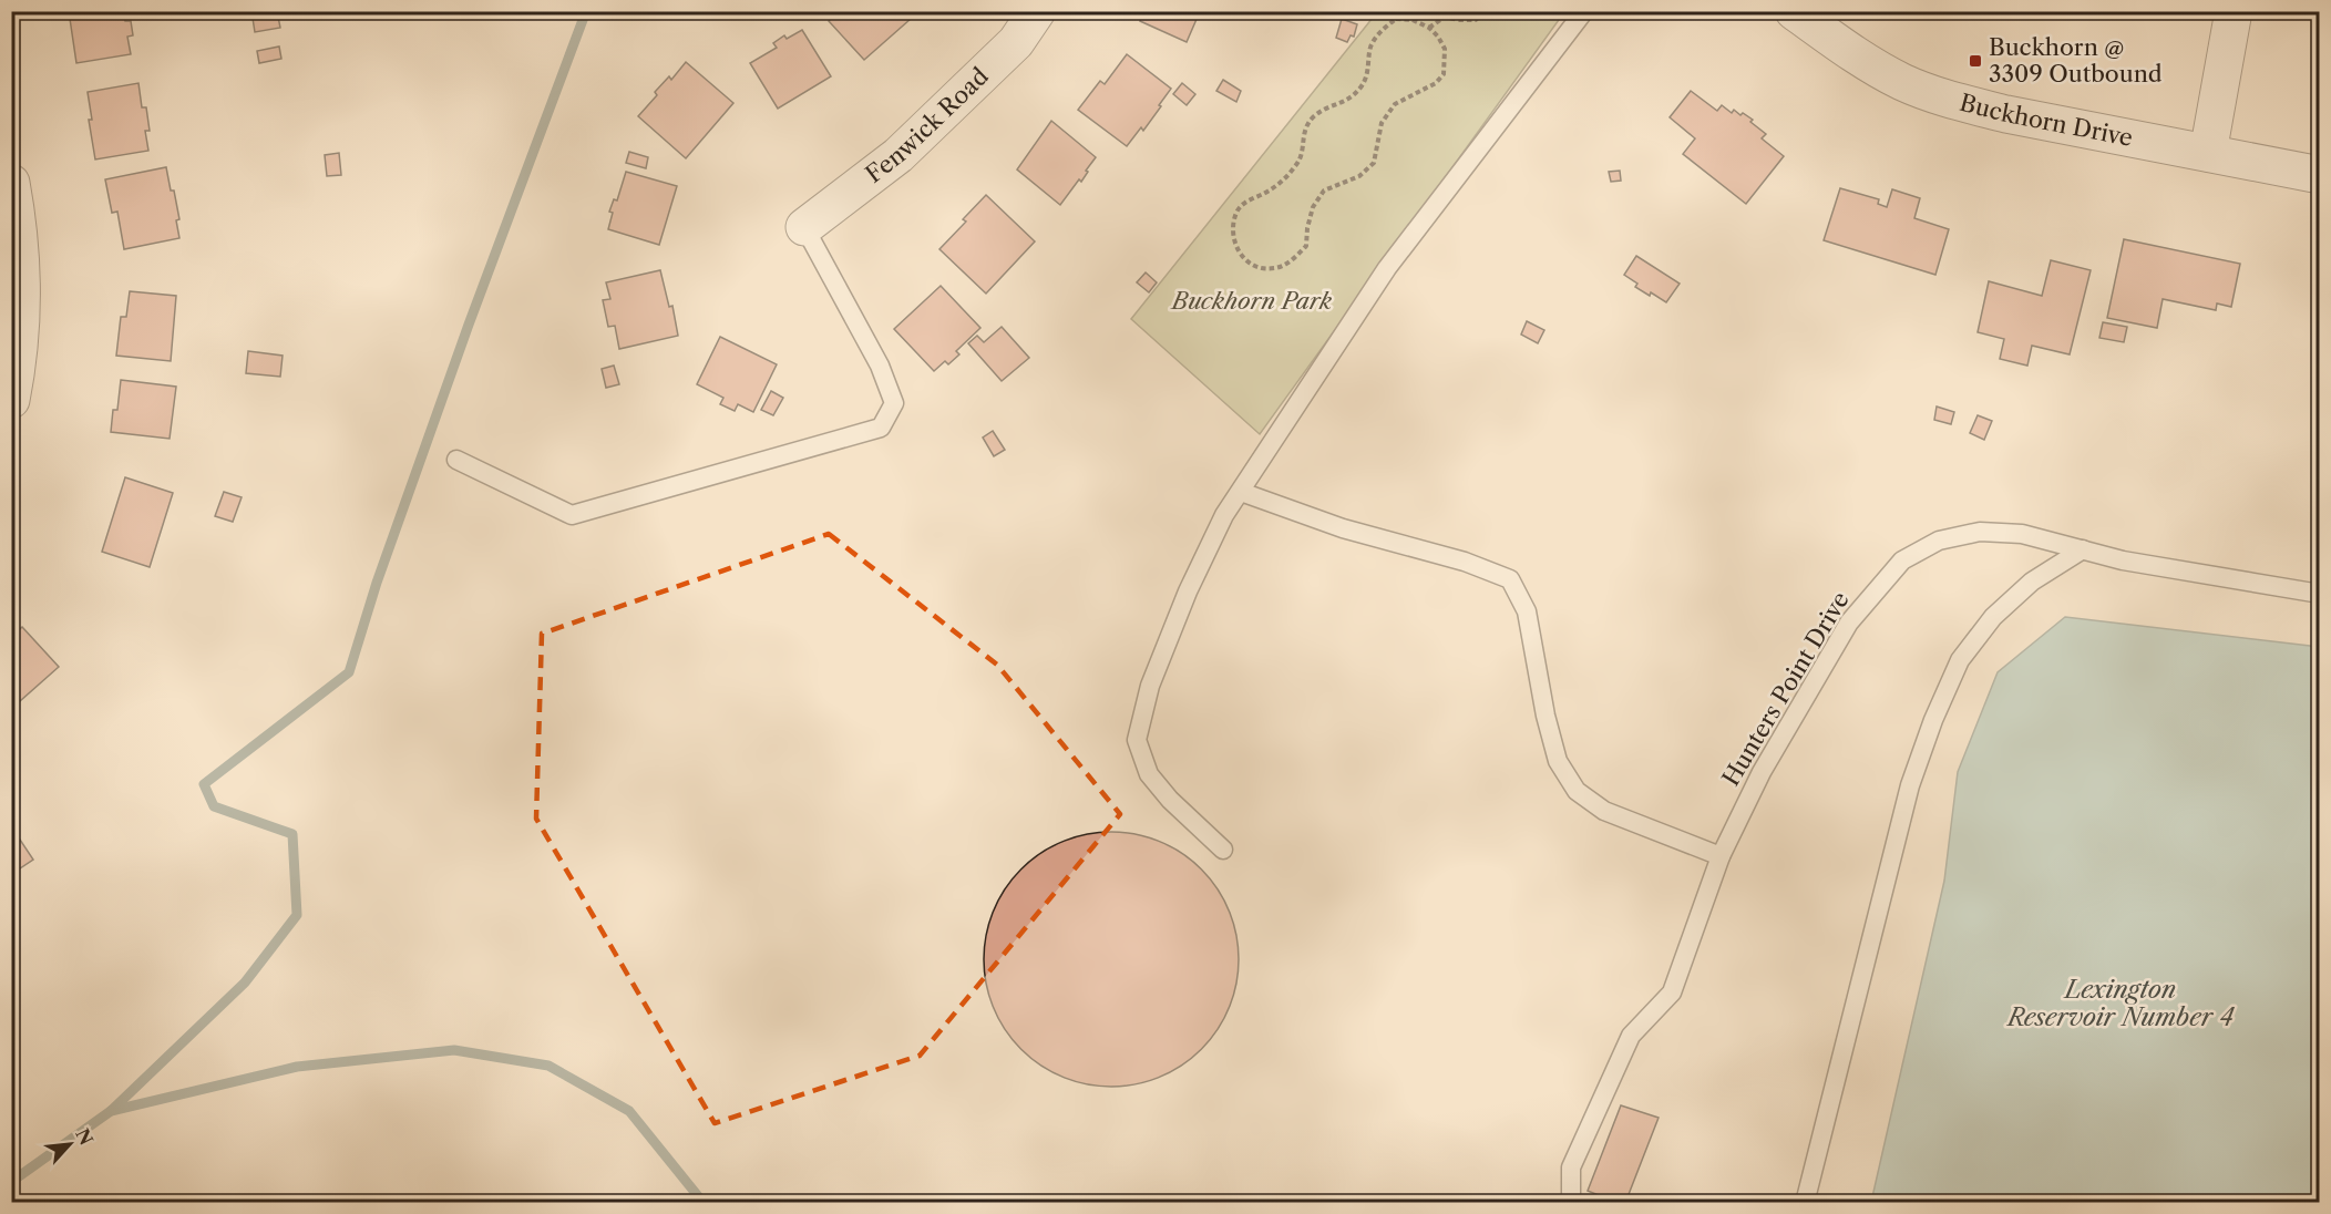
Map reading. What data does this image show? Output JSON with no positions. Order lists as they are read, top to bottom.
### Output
{
  "streets": {
    "street": ["Buckhorn Drive", "Fenwick Road"],
    "lane": ["Hunters Point Drive"]
  },
  "water": ["Lexington Reservoir Number 4"],
  "parks": ["Buckhorn Park"],
  "places": {
    "transit": ["Buckhorn @ 3309 Outbound"]
  },
  "north": "top right"
}
